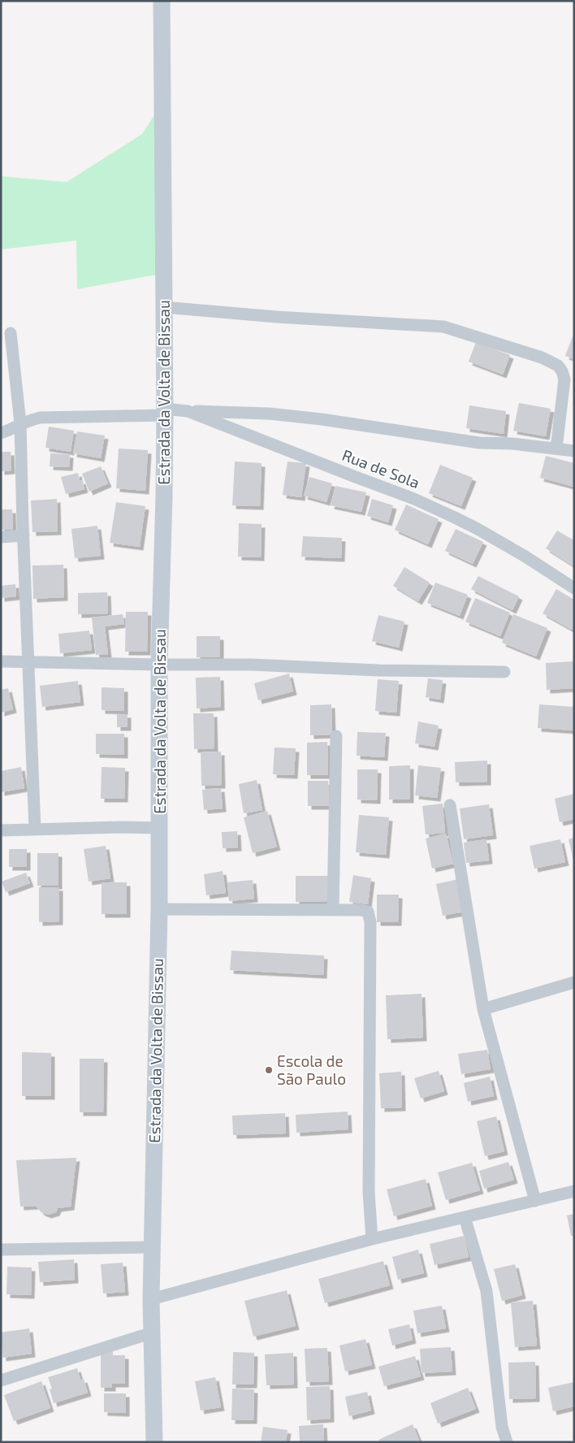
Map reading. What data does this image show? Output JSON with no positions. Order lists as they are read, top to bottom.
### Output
{
  "streets": {
    "main road": ["Estrada da Volta de Bissau"],
    "street": ["Rua de Sola"]
  },
  "crossings": [
    ["Estrada da Volta de Bissau", "Rua de Sola"]
  ],
  "places": ["Escola de São Paulo"]
}
